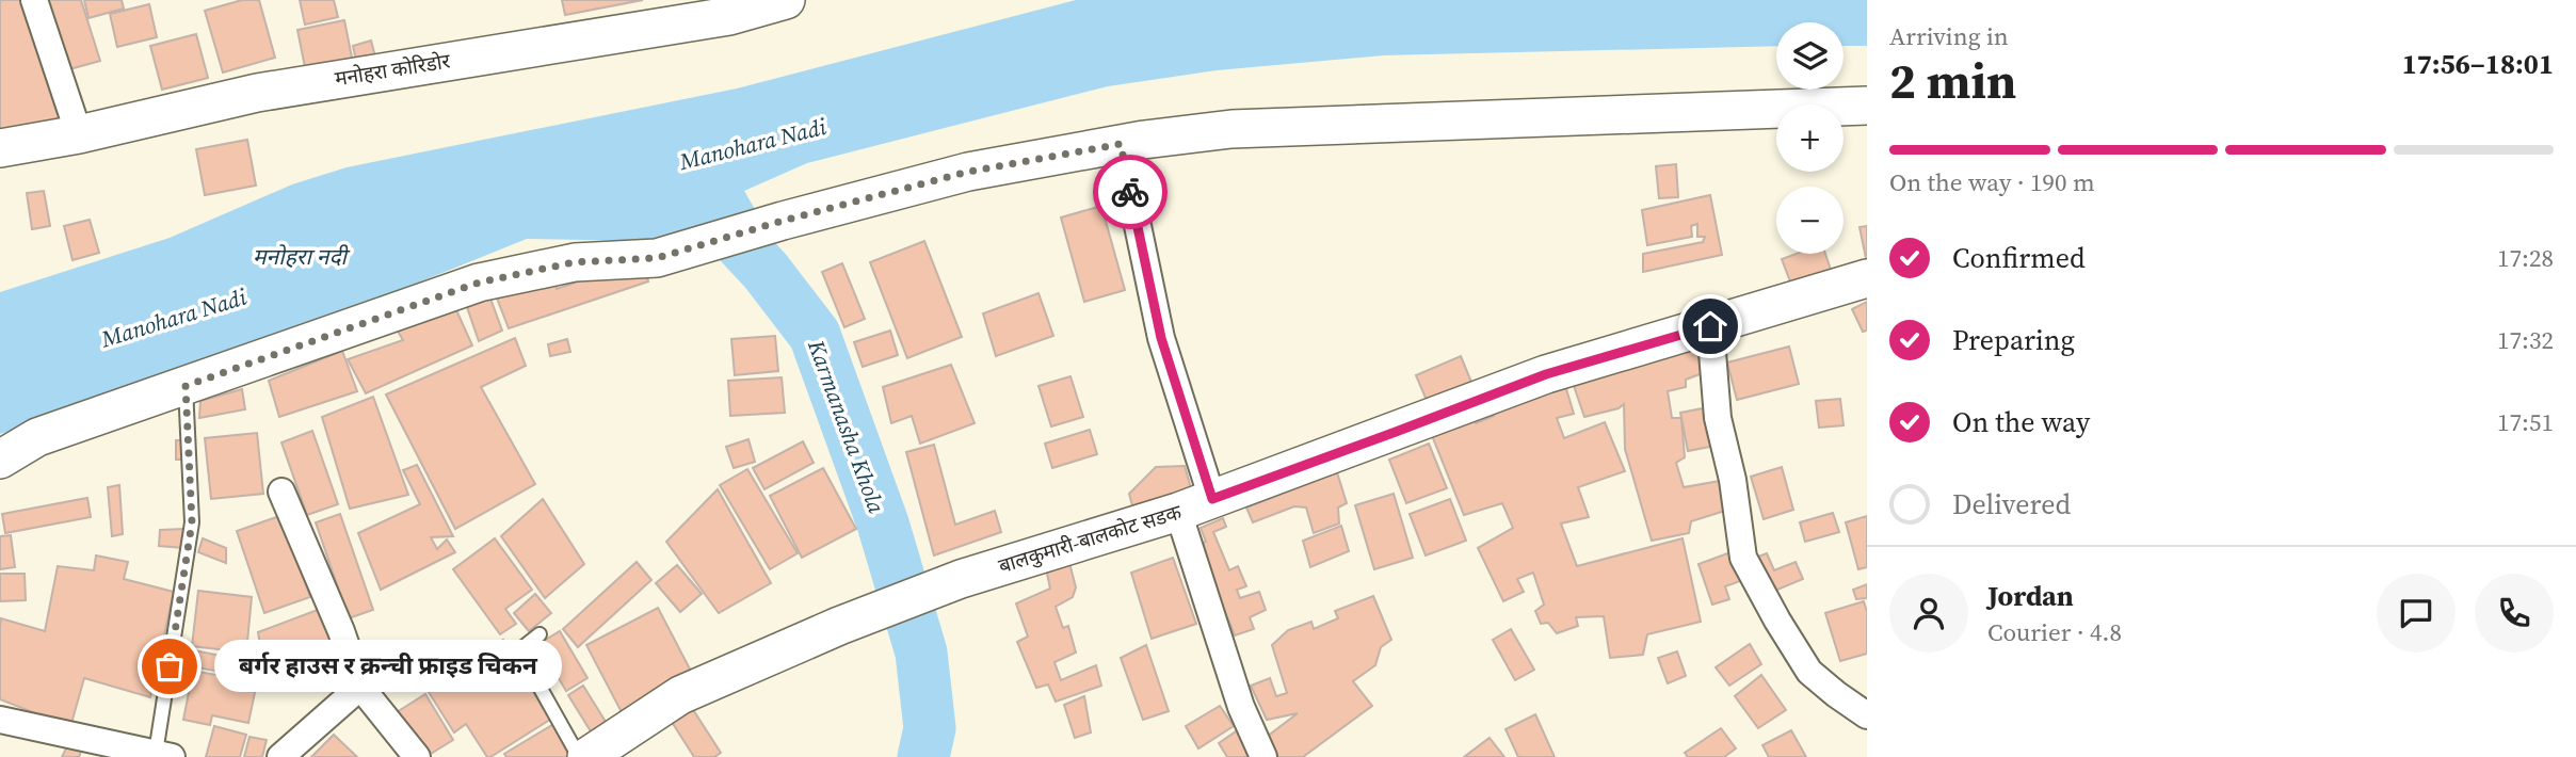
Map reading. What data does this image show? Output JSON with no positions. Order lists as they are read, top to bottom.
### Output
{
  "streets": {
    "main road": ["मनोहरा कोरिडोर", "बालकुमारी-बालकोट सडक"]
  },
  "water": ["Manohara Nadi", "मनोहरा नदी", "Karmanasha Khola"],
  "places": ["बर्गर हाउस र क्रन्ची फ्राइड चिकन"],
  "page": {
    "heading": ["2 min", "Arriving in", "17:56–18:01"],
    "panel": ["Jordan", "Courier · 4.8"],
    "map_buttons": ["+", "−"],
    "bar": "On the way · 190 m",
    "list": [
      ["Confirmed", "17:28"],
      ["Preparing", "17:32"],
      ["On the way", "17:51"],
      "Delivered"
    ],
    "bubble": "बर्गर हाउस र क्रन्ची फ्राइड चिकन"
  }
}
